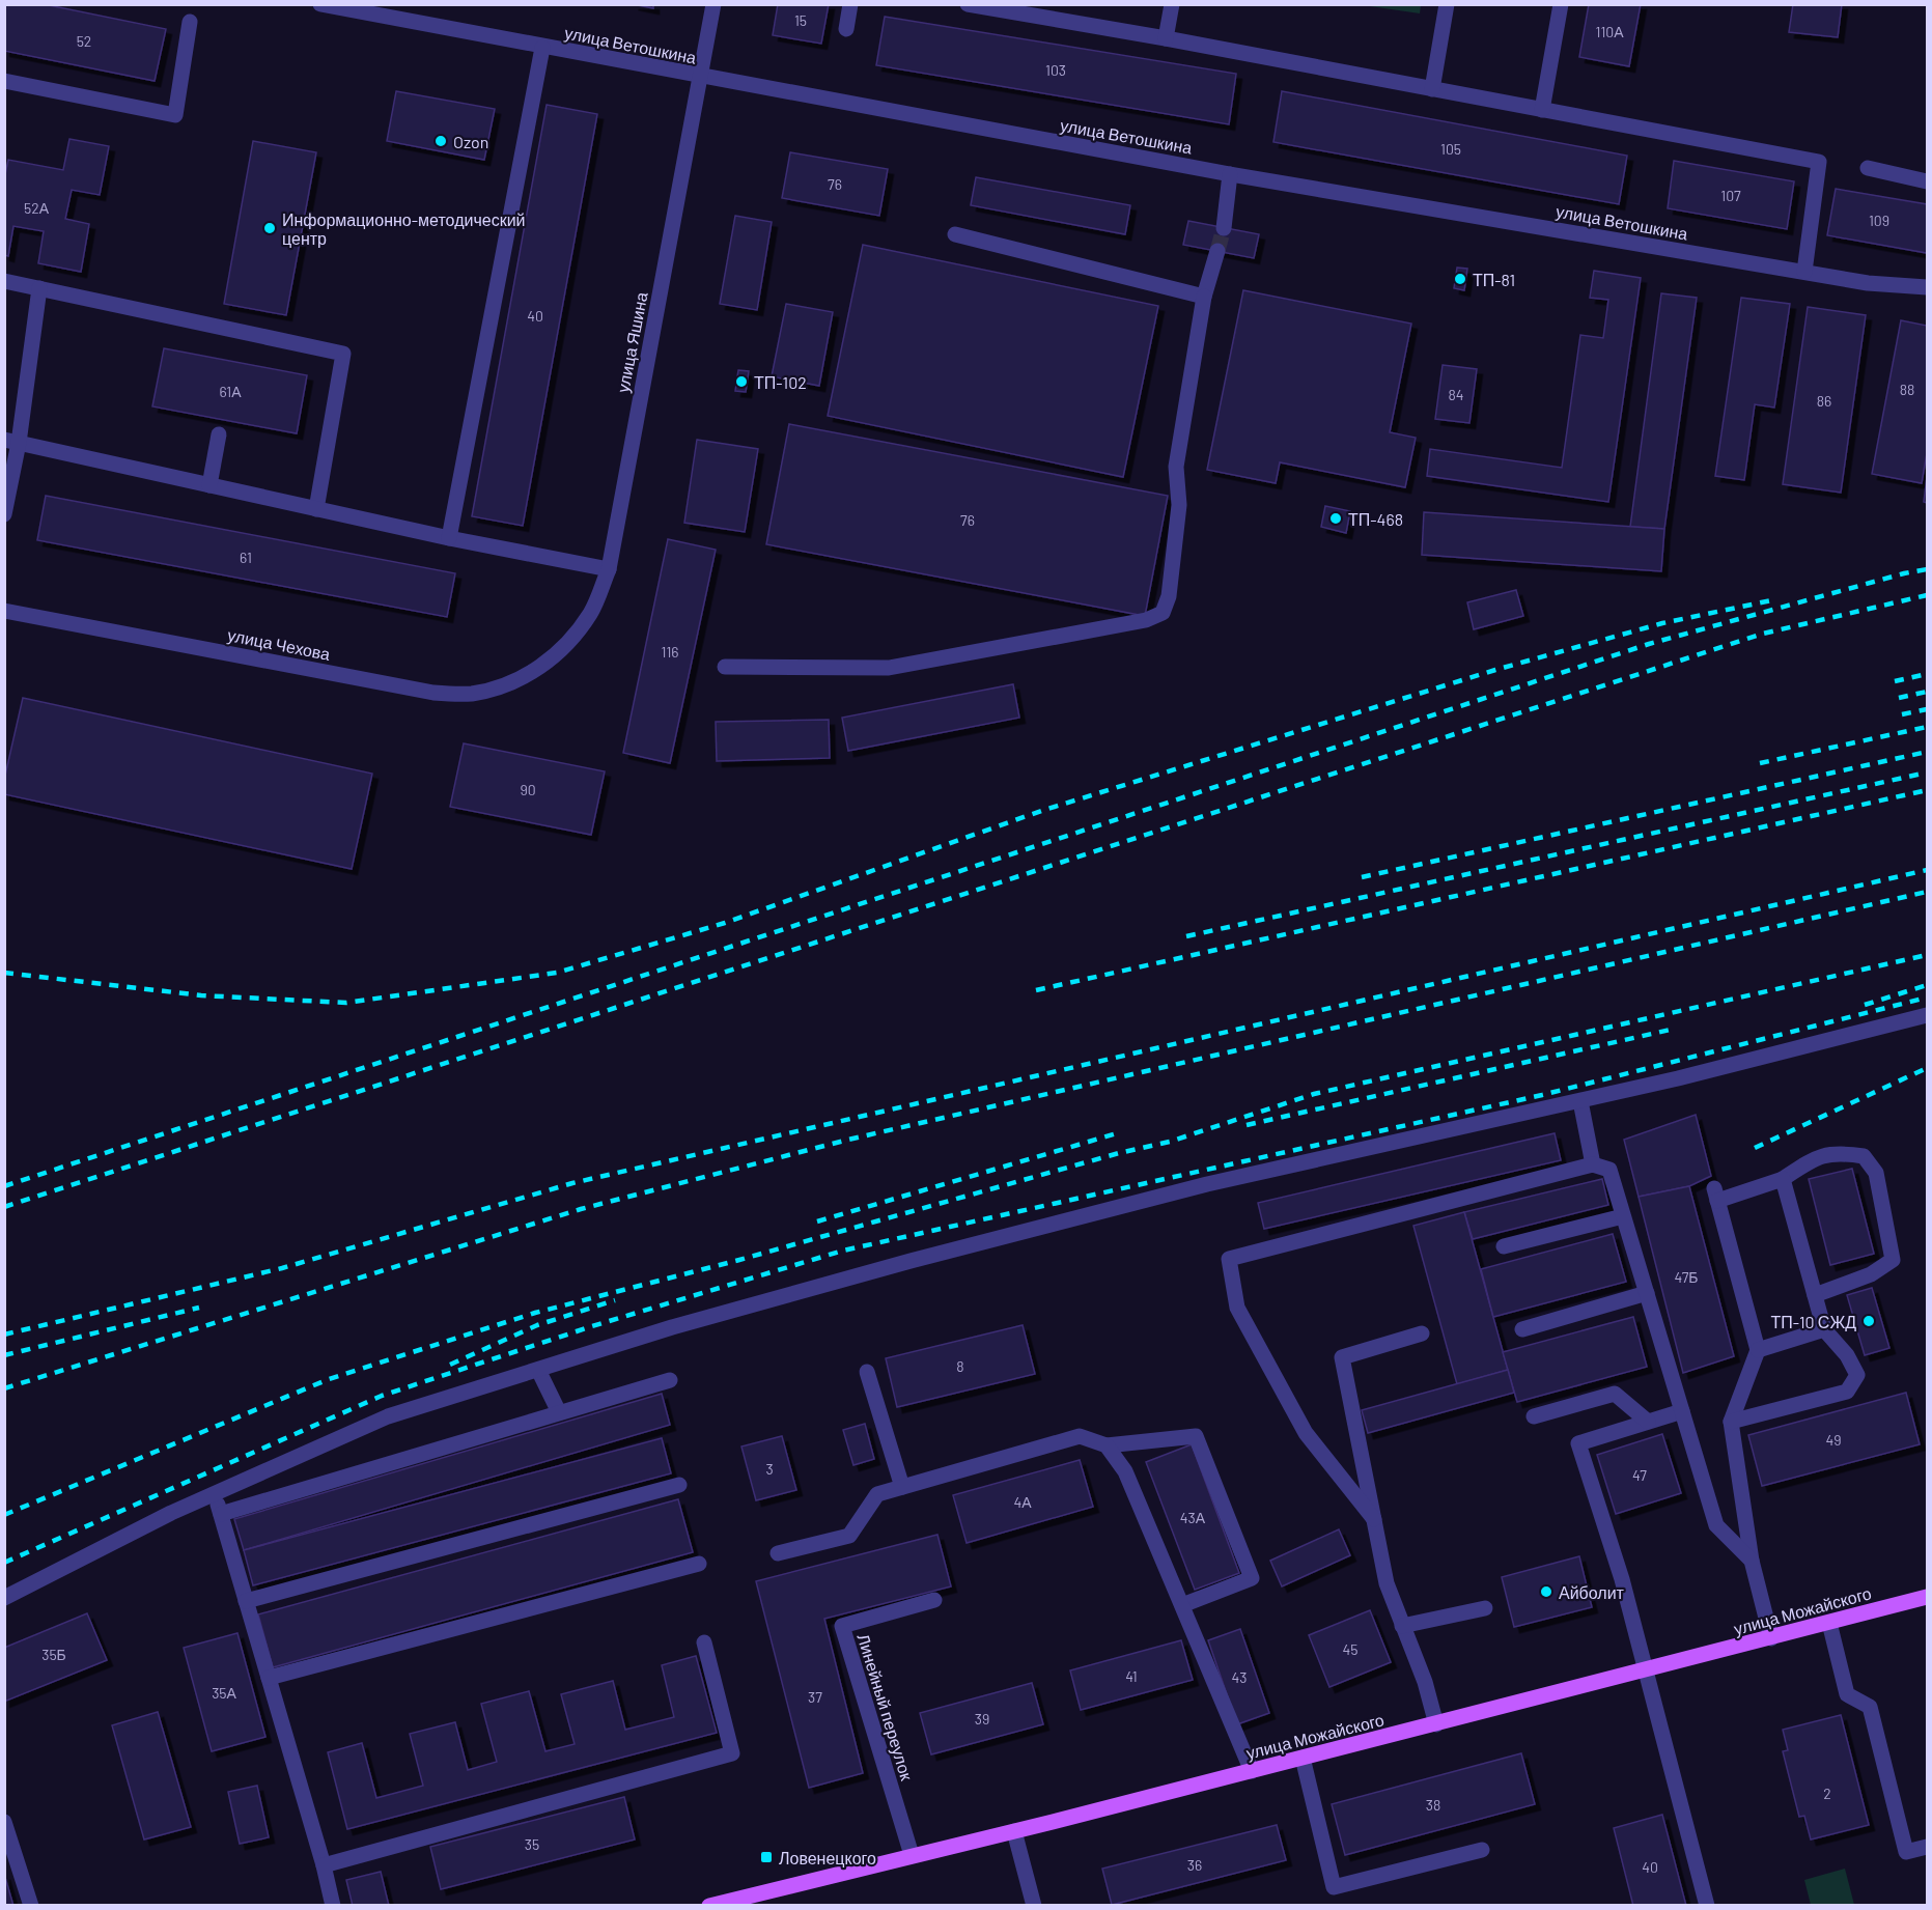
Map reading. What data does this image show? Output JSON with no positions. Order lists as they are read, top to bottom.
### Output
{
  "streets": {
    "main road": ["улица Можайского"],
    "street": [
      "улица Ветошкина",
      "улица Яшина",
      "улица Чехова",
      "Линейный переулок"
    ]
  },
  "crossings": [
    ["улица Ветошкина", "улица Яшина"],
    ["улица Яшина", "улица Чехова"],
    ["улица Можайского", "Линейный переулок"]
  ],
  "places": {
    "other": [
      "Ozon",
      "Информационно-методический центр",
      "ТП-81",
      "ТП-102",
      "ТП-468",
      "ТП-10 СЖД",
      "Айболит"
    ],
    "transit": ["Ловенецкого"]
  },
  "house_numbers": [
    "15",
    "110А",
    "52",
    "103",
    "105",
    "76",
    "107",
    "52А",
    "109",
    "40",
    "88",
    "61А",
    "84",
    "86",
    "76",
    "61",
    "116",
    "90",
    "47Б",
    "8",
    "49",
    "3",
    "47",
    "4А",
    "43А",
    "45",
    "35Б",
    "41",
    "43",
    "35А",
    "37",
    "39",
    "2",
    "38",
    "35",
    "36",
    "40"
  ]
}
